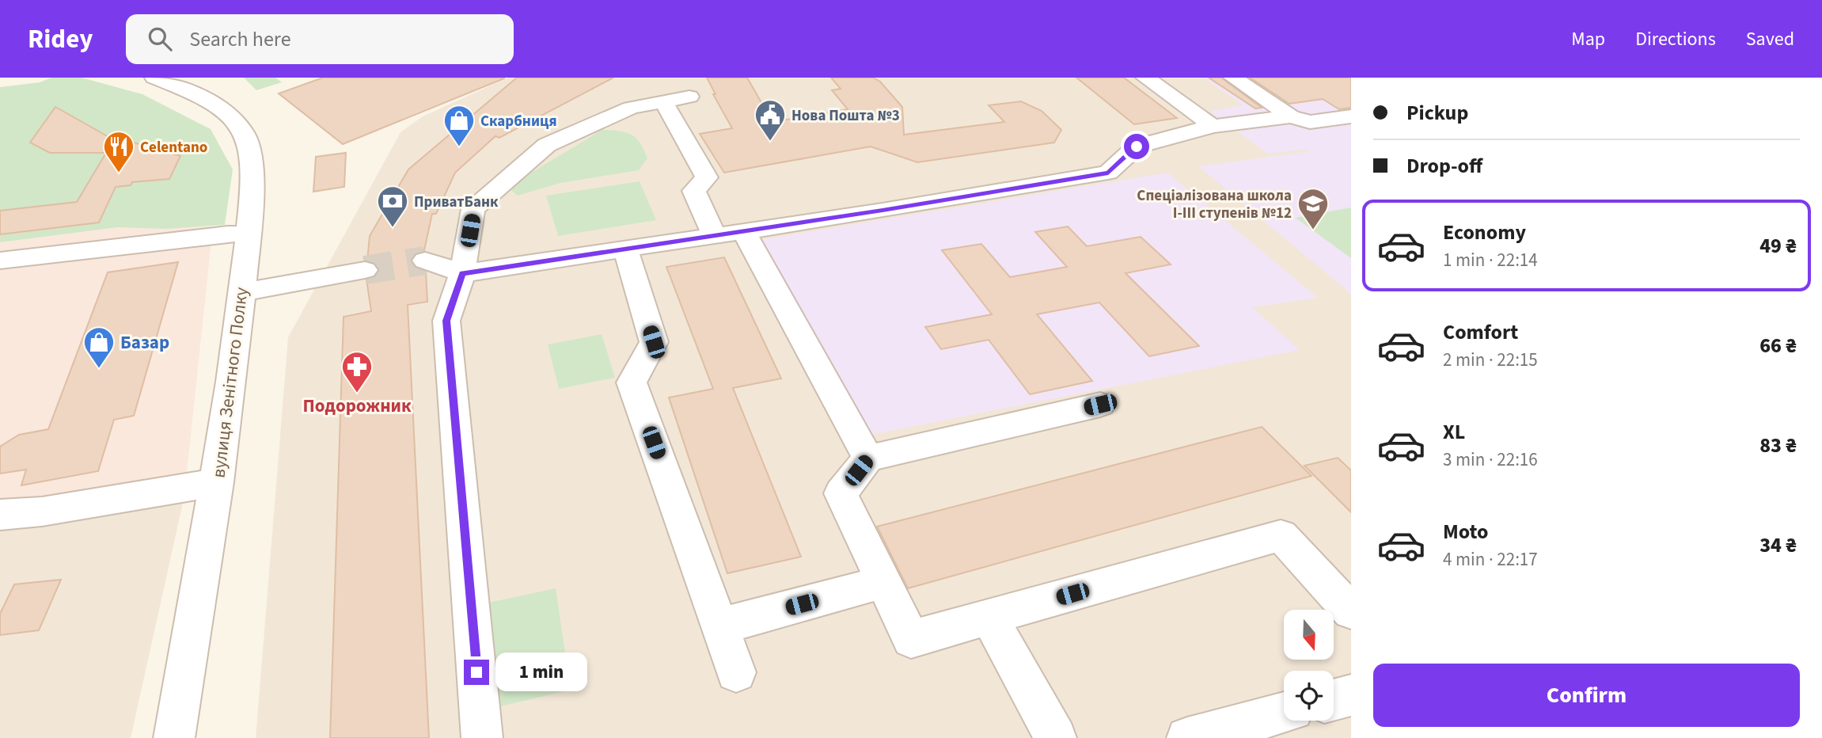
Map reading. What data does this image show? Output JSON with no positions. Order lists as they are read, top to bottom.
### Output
{
  "streets": {
    "street": ["вулиця Зенітного Полку"]
  },
  "places": {
    "public building": ["Нова Пошта №3"],
    "shop": ["Скарбниця", "Базар"],
    "restaurant": ["Celentano"],
    "bank": ["ПриватБанк"],
    "school or university": ["Спеціалізована школа І-ІІІ ступенів №12"],
    "pharmacy": ["Подорожник"]
  },
  "north": "bottom",
  "page": {
    "header": "Ridey",
    "search": "Search here",
    "nav": ["Map", "Directions", "Saved"],
    "banner": ["Pickup", "Drop-off"],
    "list": [
      {
        "name": "Economy",
        "note": "1 min · 22:14",
        "value": "49 ₴"
      },
      {
        "name": "Comfort",
        "note": "2 min · 22:15",
        "value": "66 ₴"
      },
      {
        "name": "XL",
        "note": "3 min · 22:16",
        "value": "83 ₴"
      },
      {
        "name": "Moto",
        "note": "4 min · 22:17",
        "value": "34 ₴"
      }
    ],
    "bubble": "1 min",
    "buttons": "Confirm"
  }
}
